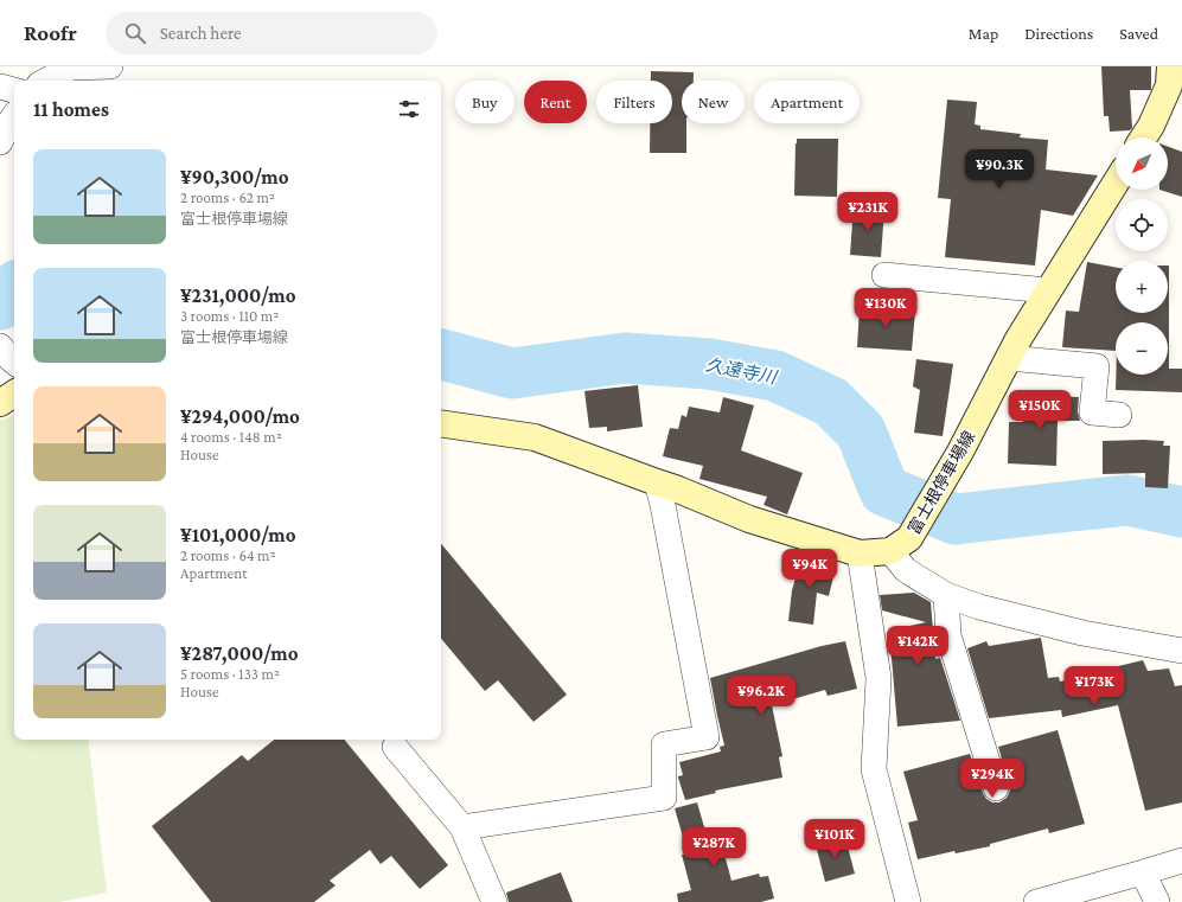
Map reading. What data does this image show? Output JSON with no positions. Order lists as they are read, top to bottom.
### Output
{
  "streets": {
    "main road": ["富士根停車場線"]
  },
  "water": ["久遠寺川"],
  "north": "bottom left",
  "page": {
    "header": "Roofr",
    "search": "Search here",
    "nav": ["Map", "Directions", "Saved"],
    "chip": [
      "Buy",
      "Rent",
      "Filters",
      "New",
      "Apartment"
    ],
    "heading": "11 homes",
    "map_buttons": ["+", "−"],
    "list": [
      {
        "name": "¥90,300/mo",
        "note": "2 rooms · 62 m² · 富士根停車場線"
      },
      {
        "name": "¥231,000/mo",
        "note": "3 rooms · 110 m² · 富士根停車場線"
      },
      {
        "name": "¥294,000/mo",
        "note": "4 rooms · 148 m² · House"
      },
      {
        "name": "¥101,000/mo",
        "note": "2 rooms · 64 m² · Apartment"
      },
      {
        "name": "¥287,000/mo",
        "note": "5 rooms · 133 m² · House"
      }
    ],
    "price": [
      "¥90.3K",
      "¥231K",
      "¥130K",
      "¥150K",
      "¥94K",
      "¥142K",
      "¥173K",
      "¥96.2K",
      "¥294K",
      "¥101K",
      "¥287K"
    ]
  }
}
